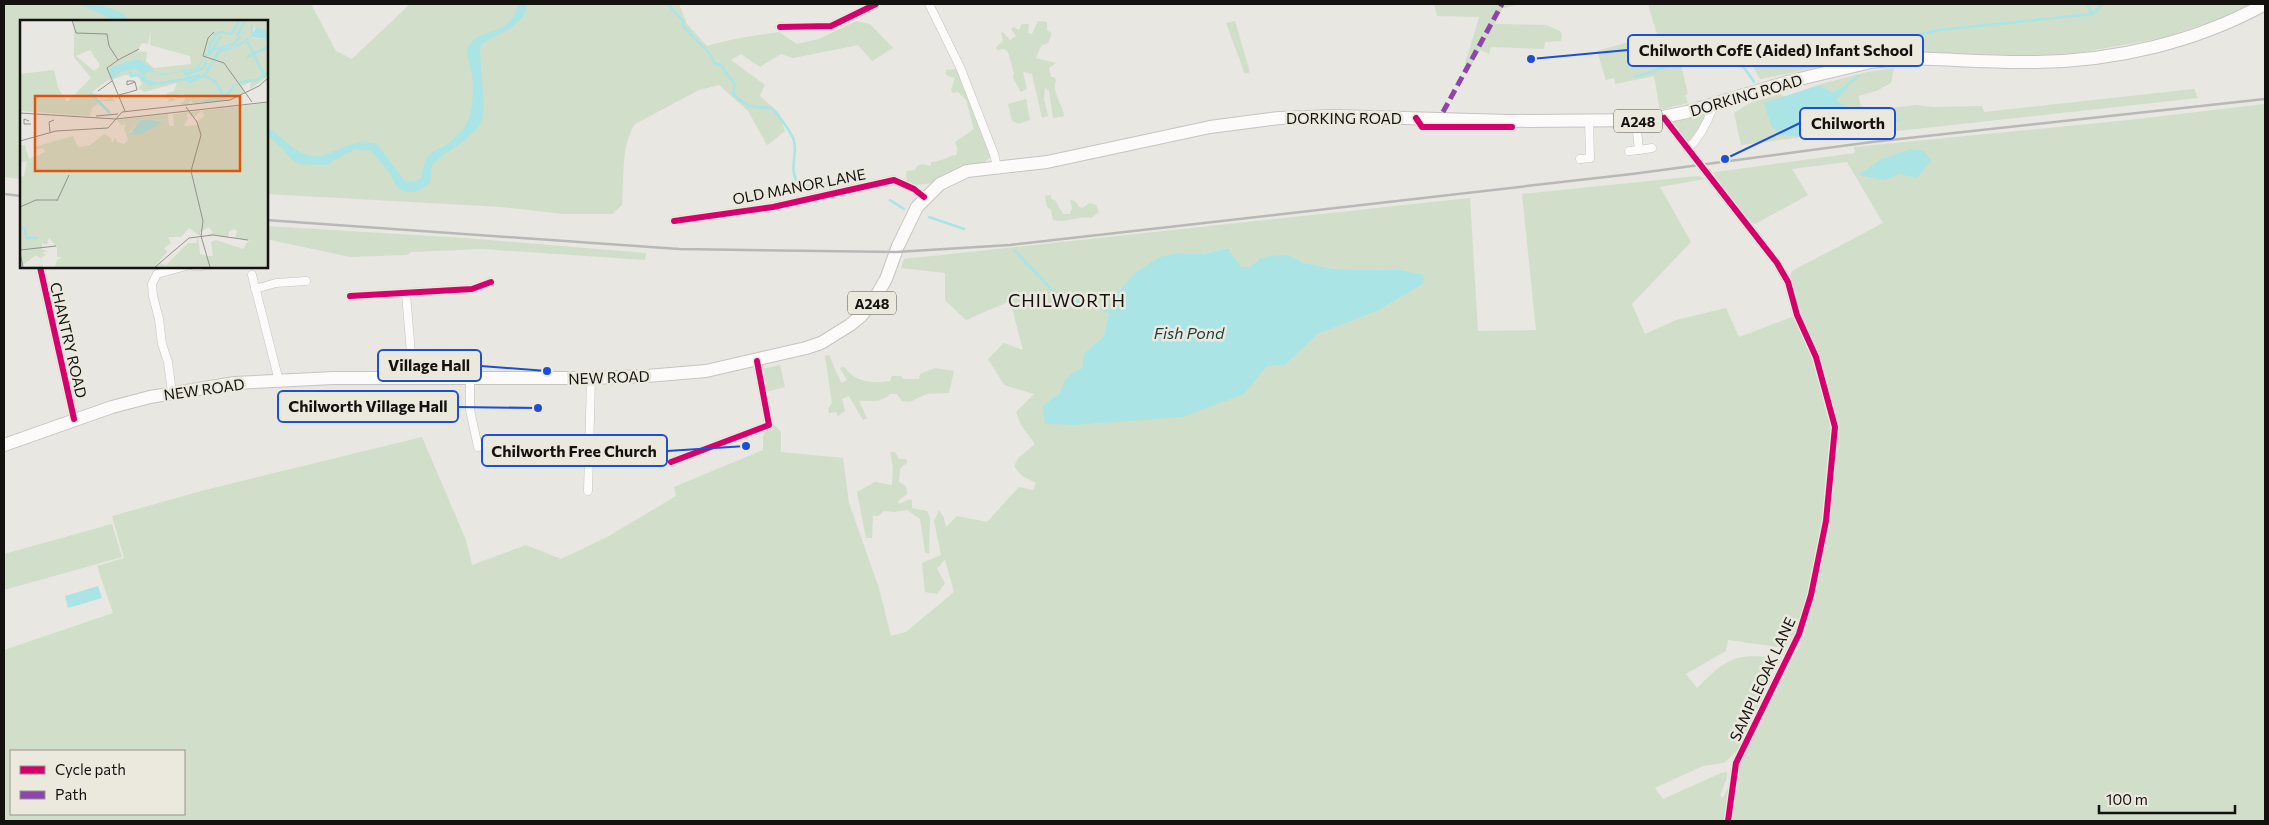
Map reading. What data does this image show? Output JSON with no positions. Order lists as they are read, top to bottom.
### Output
{
  "streets": {
    "main road": ["DORKING ROAD", "A248", "NEW ROAD"],
    "street": ["OLD MANOR LANE", "CHANTRY ROAD", "SAMPLEOAK LANE"]
  },
  "crossings": [
    ["DORKING ROAD", "OLD MANOR LANE"],
    ["DORKING ROAD", "NEW ROAD"],
    ["DORKING ROAD", "SAMPLEOAK LANE"],
    ["CHANTRY ROAD", "NEW ROAD"]
  ],
  "districts": ["CHILWORTH"],
  "water": ["Fish Pond"],
  "places": [
    "Chilworth CofE (Aided) Infant School",
    "Chilworth",
    "Village Hall",
    "Chilworth Village Hall",
    "Chilworth Free Church"
  ],
  "legend": ["Cycle path", "Path"],
  "scale_bar": "100 m"
}
